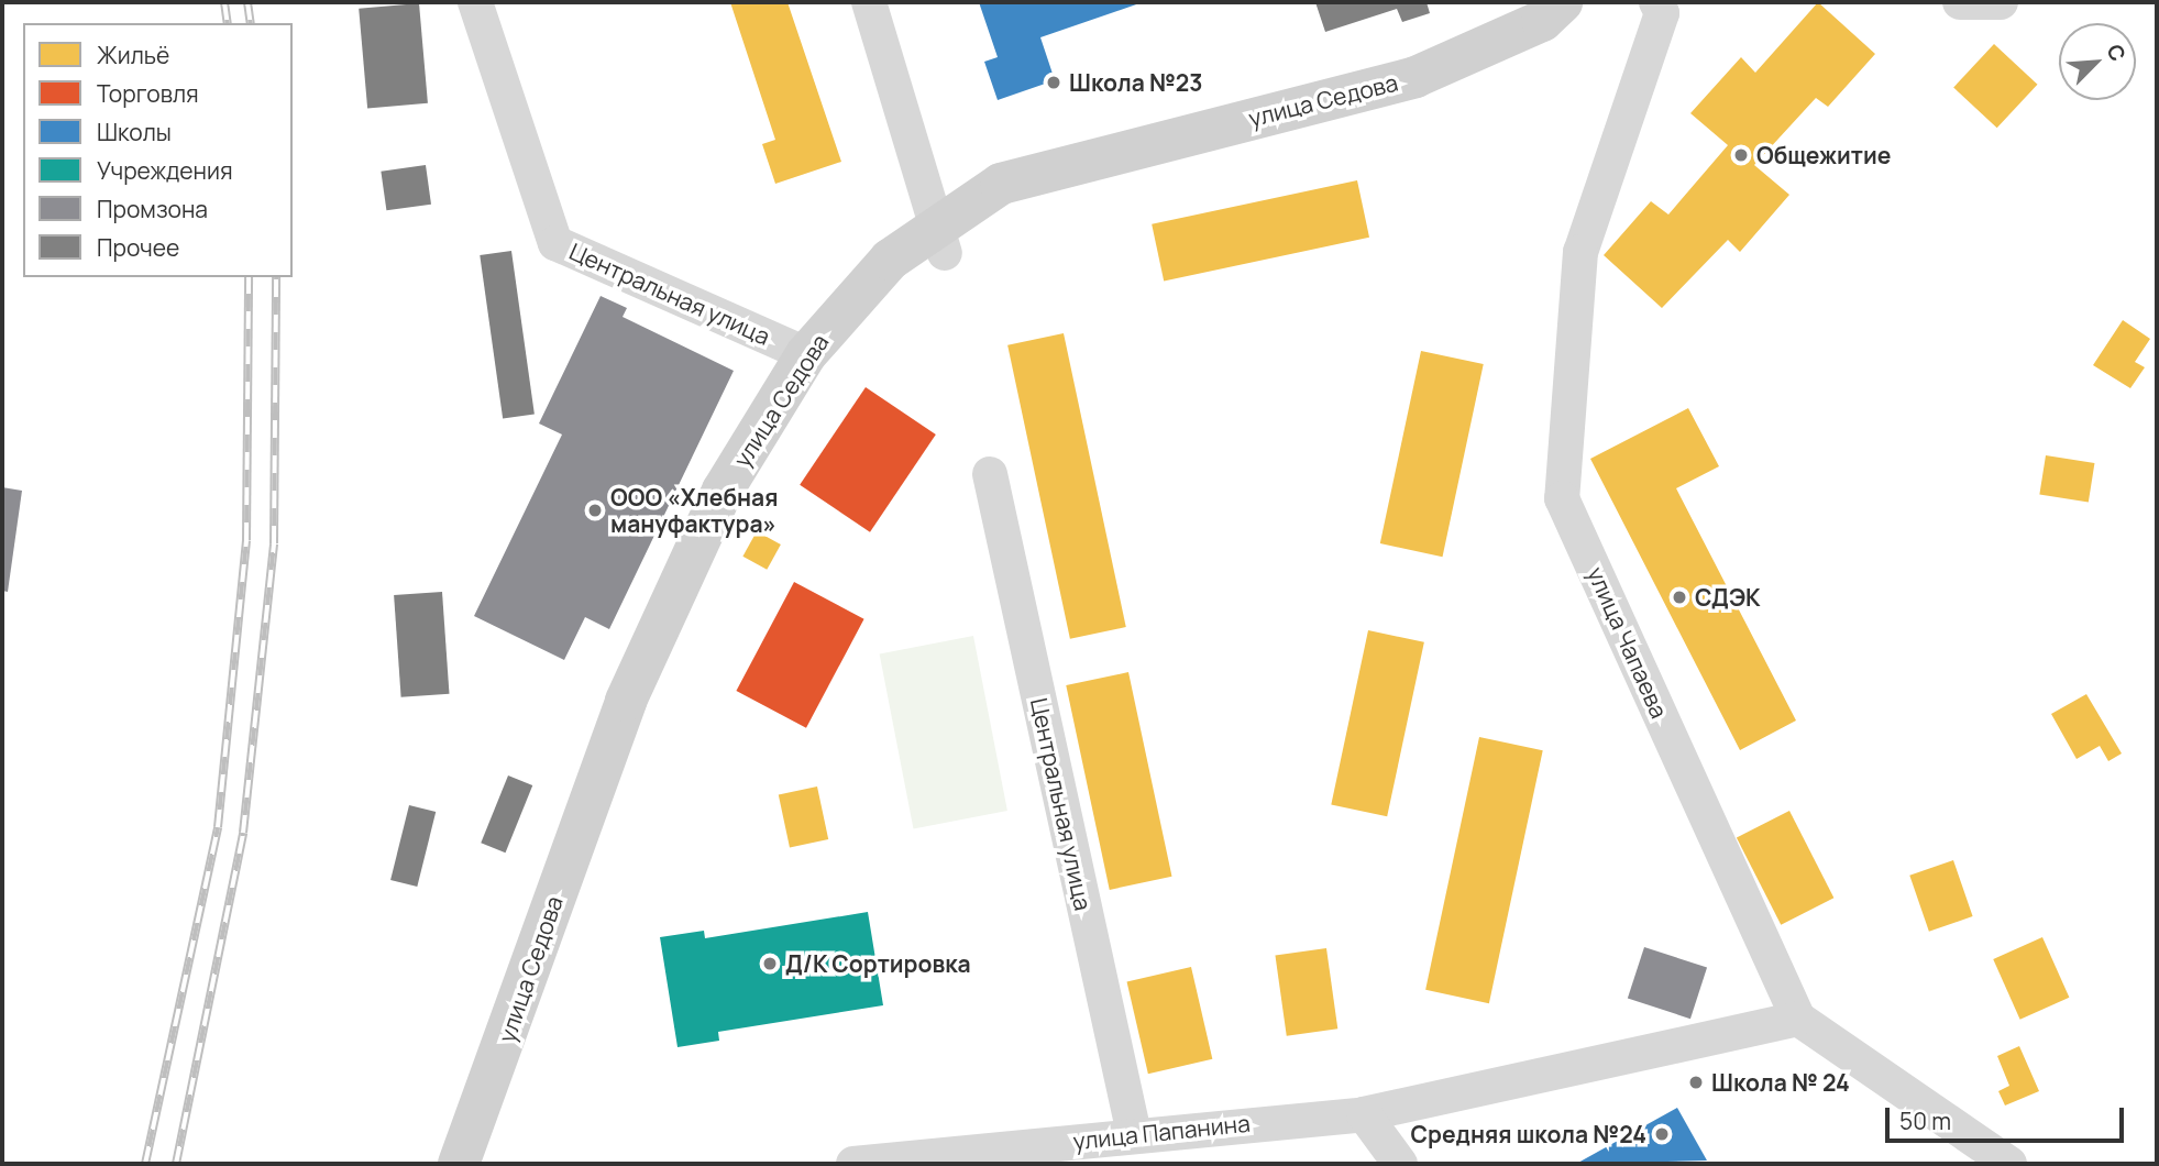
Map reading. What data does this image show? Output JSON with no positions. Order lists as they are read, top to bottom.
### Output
{
  "streets": {
    "street": [
      "улица Седова",
      "Центральная улица",
      "улица Чапаева",
      "улица Папанина"
    ]
  },
  "crossings": [
    ["улица Седова", "Центральная улица"],
    ["Центральная улица", "улица Папанина"],
    ["улица Чапаева", "улица Папанина"]
  ],
  "places": [
    "Школа №23",
    "Общежитие",
    "ООО «Хлебная мануфактура»",
    "СДЭК",
    "Д/К Сортировка",
    "Школа № 24",
    "Средняя школа №24"
  ],
  "legend": [
    "Жильё",
    "Торговля",
    "Школы",
    "Учреждения",
    "Промзона",
    "Прочее"
  ],
  "scale_bar": "50 m",
  "north": "top right"
}
